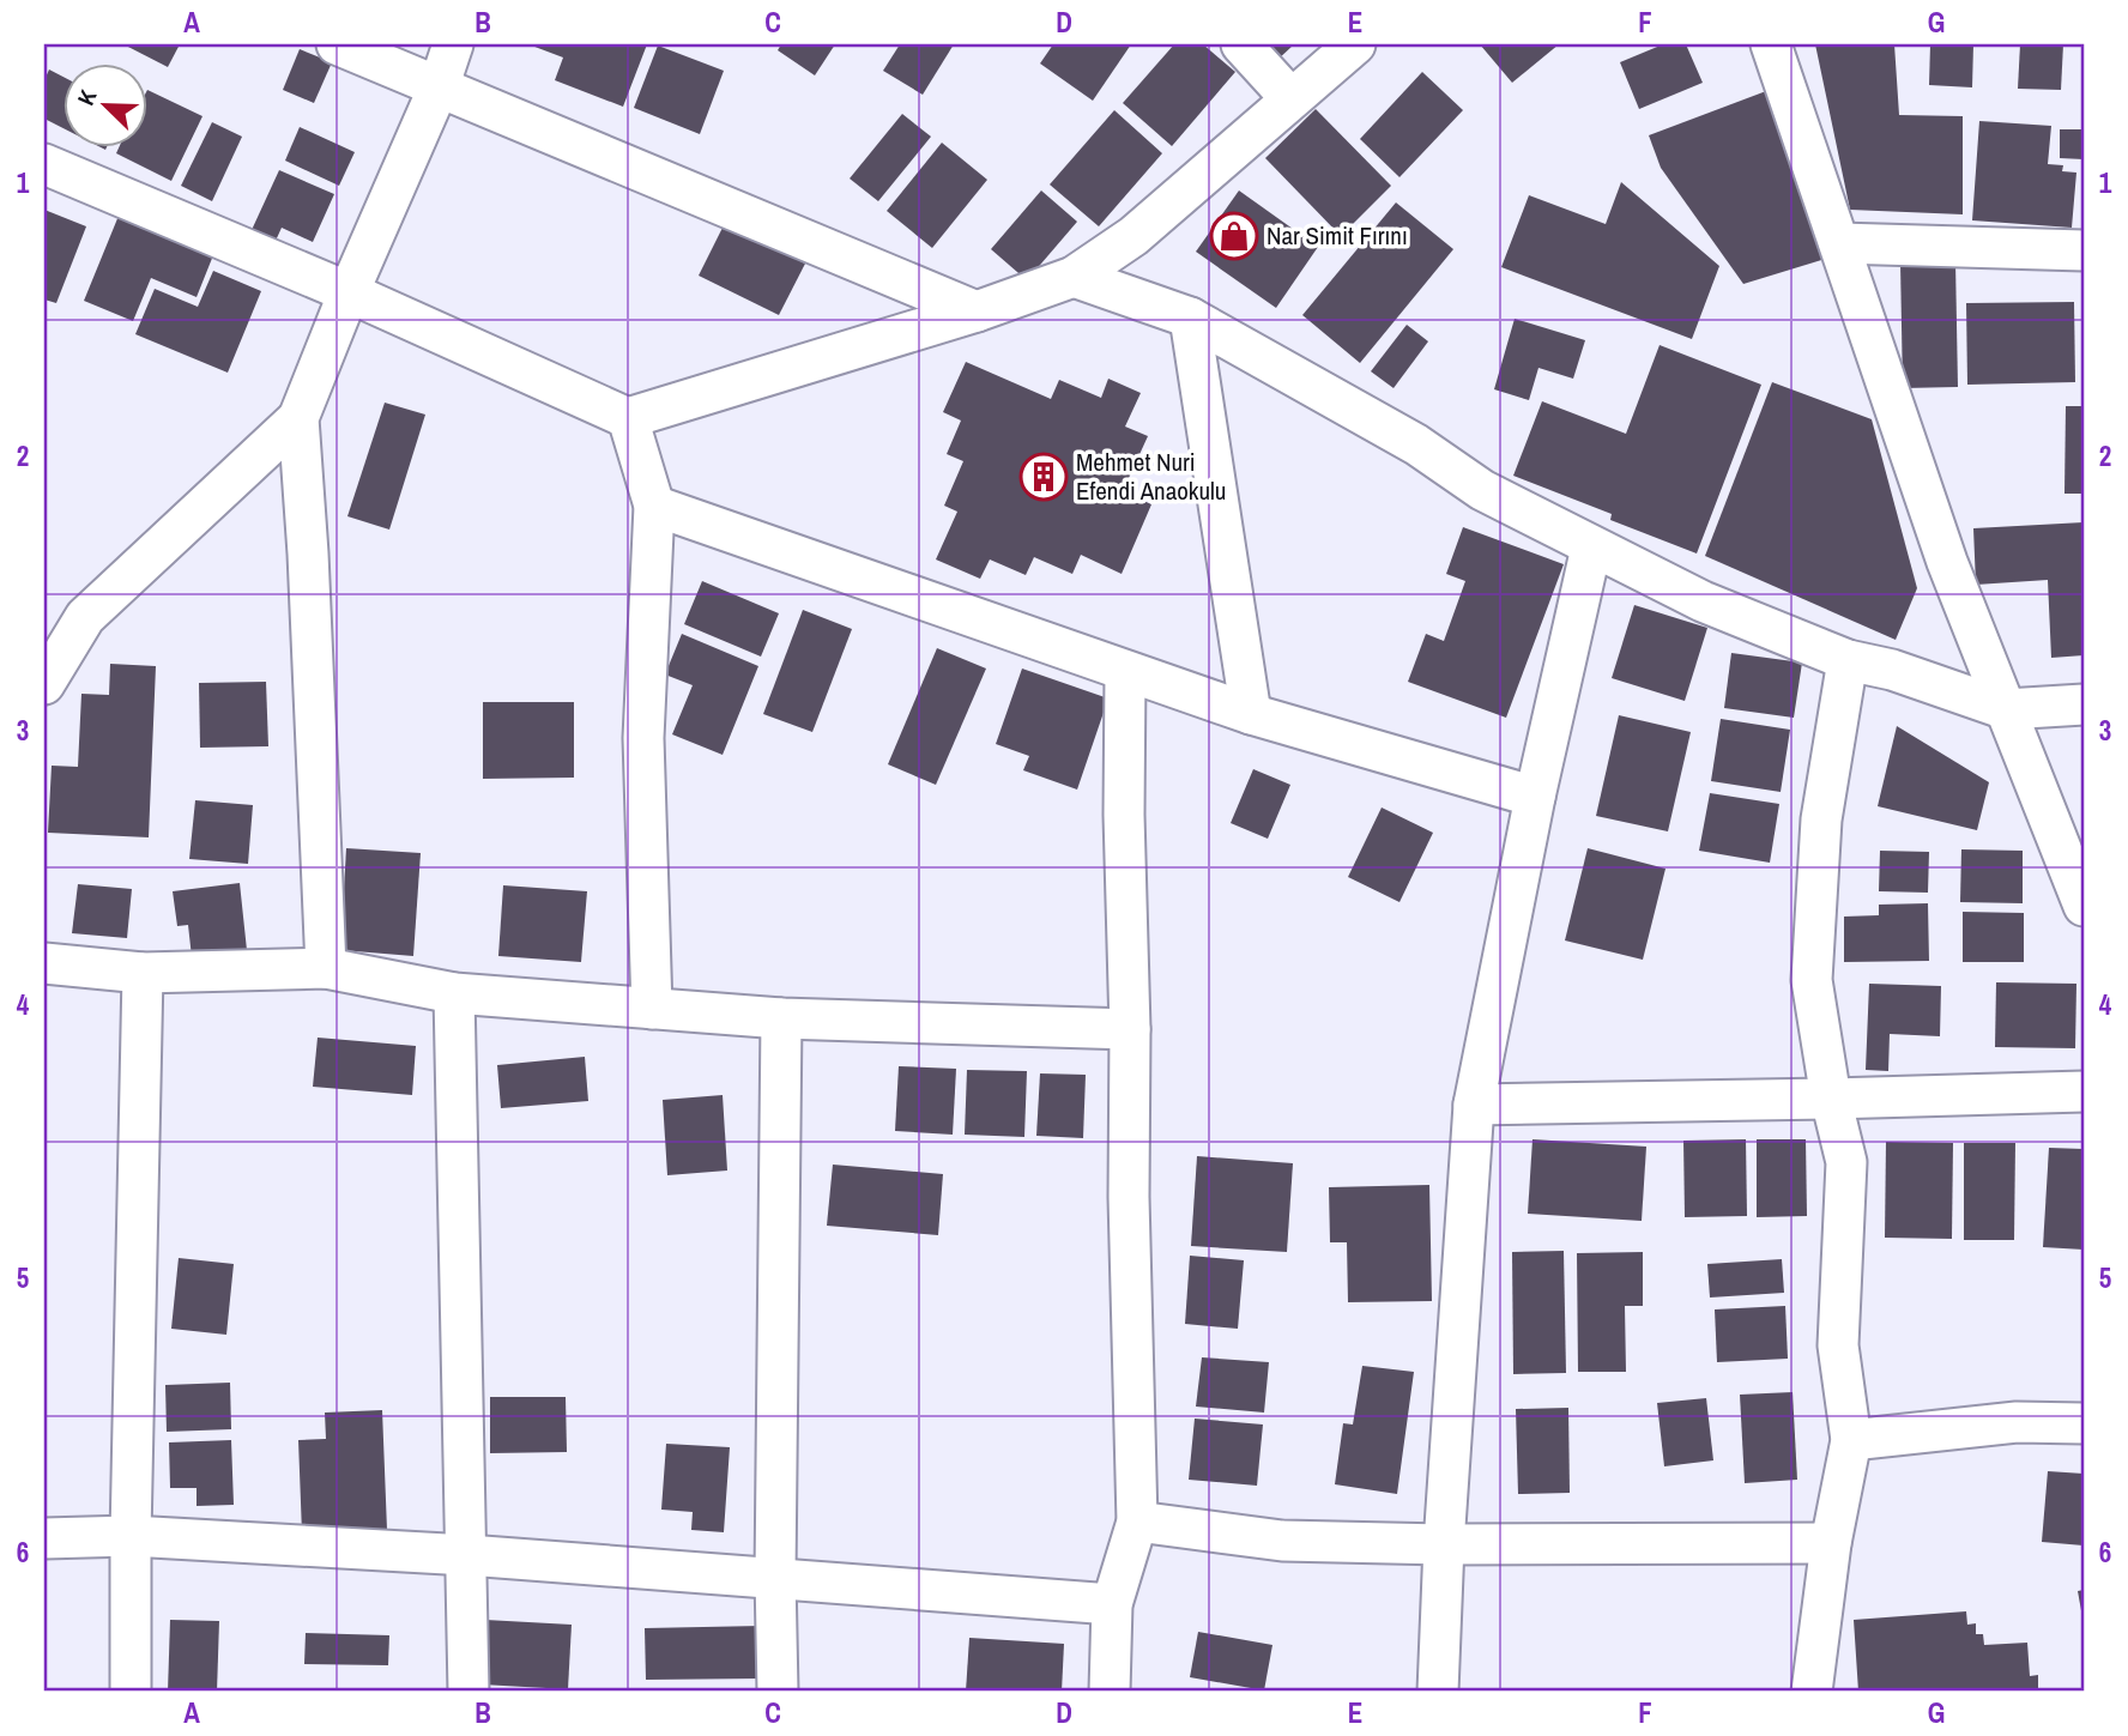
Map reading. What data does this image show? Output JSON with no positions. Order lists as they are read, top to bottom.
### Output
{
  "places": {
    "shop": ["Nar Simit Fırını"],
    "building": ["Mehmet Nuri Efendi Anaokulu"]
  },
  "north": "top left",
  "grid": {
    "columns": [
      "A",
      "B",
      "C",
      "D",
      "E",
      "F",
      "G"
    ],
    "rows": [
      "1",
      "2",
      "3",
      "4",
      "5",
      "6"
    ]
  }
}
